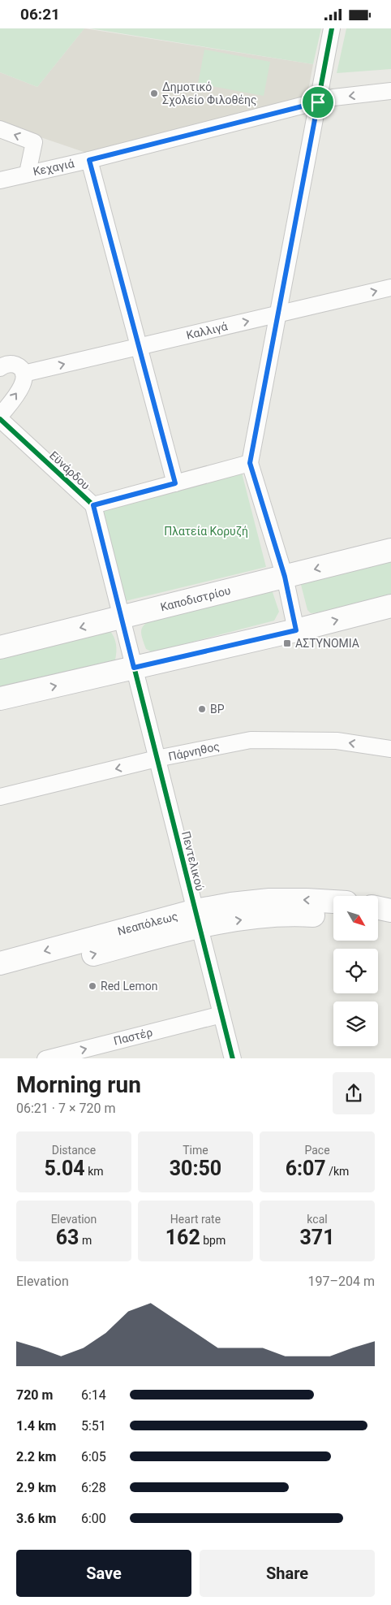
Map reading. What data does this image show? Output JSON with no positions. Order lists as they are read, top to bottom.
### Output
{
  "streets": {
    "main road": ["Καποδιστρίου", "Νεαπόλεως"],
    "street": [
      "Κεχαγιά",
      "Καλλιγά",
      "Εϋνάρδου",
      "Πάρνηθος",
      "Πεντελικού",
      "Παστέρ"
    ]
  },
  "crossings": [
    ["Εϋνάρδου", "Καποδιστρίου"],
    ["Εϋνάρδου", "Πεντελικού"],
    ["Πάρνηθος", "Πεντελικού"],
    ["Πεντελικού", "Νεαπόλεως"],
    ["Πεντελικού", "Παστέρ"]
  ],
  "one_way": ["Πάρνηθος", "Παστέρ"],
  "parks": ["Πλατεία Κορυζή"],
  "places": {
    "other": ["Δημοτικό Σχολείο Φιλοθέης", "BP", "Red Lemon"],
    "transit": ["ΑΣΤΥΝΟΜΙΑ"]
  },
  "north": "bottom right",
  "page": {
    "status": "06:21",
    "heading": ["Morning run", "06:21 · 7 × 720 m"],
    "stats": [
      ["Distance", "5.04 km"],
      ["Time", "30:50"],
      ["Pace", "6:07 /km"],
      ["Elevation", "63 m"],
      ["Heart rate", "162 bpm"],
      ["kcal", "371"]
    ],
    "chart": ["Elevation", "197–204 m"],
    "list": [
      {
        "name": "720 m",
        "note": "6:14"
      },
      {
        "name": "1.4 km",
        "note": "5:51"
      },
      {
        "name": "2.2 km",
        "note": "6:05"
      },
      {
        "name": "2.9 km",
        "note": "6:28"
      },
      {
        "name": "3.6 km",
        "note": "6:00"
      }
    ],
    "buttons": ["Save", "Share"]
  }
}
